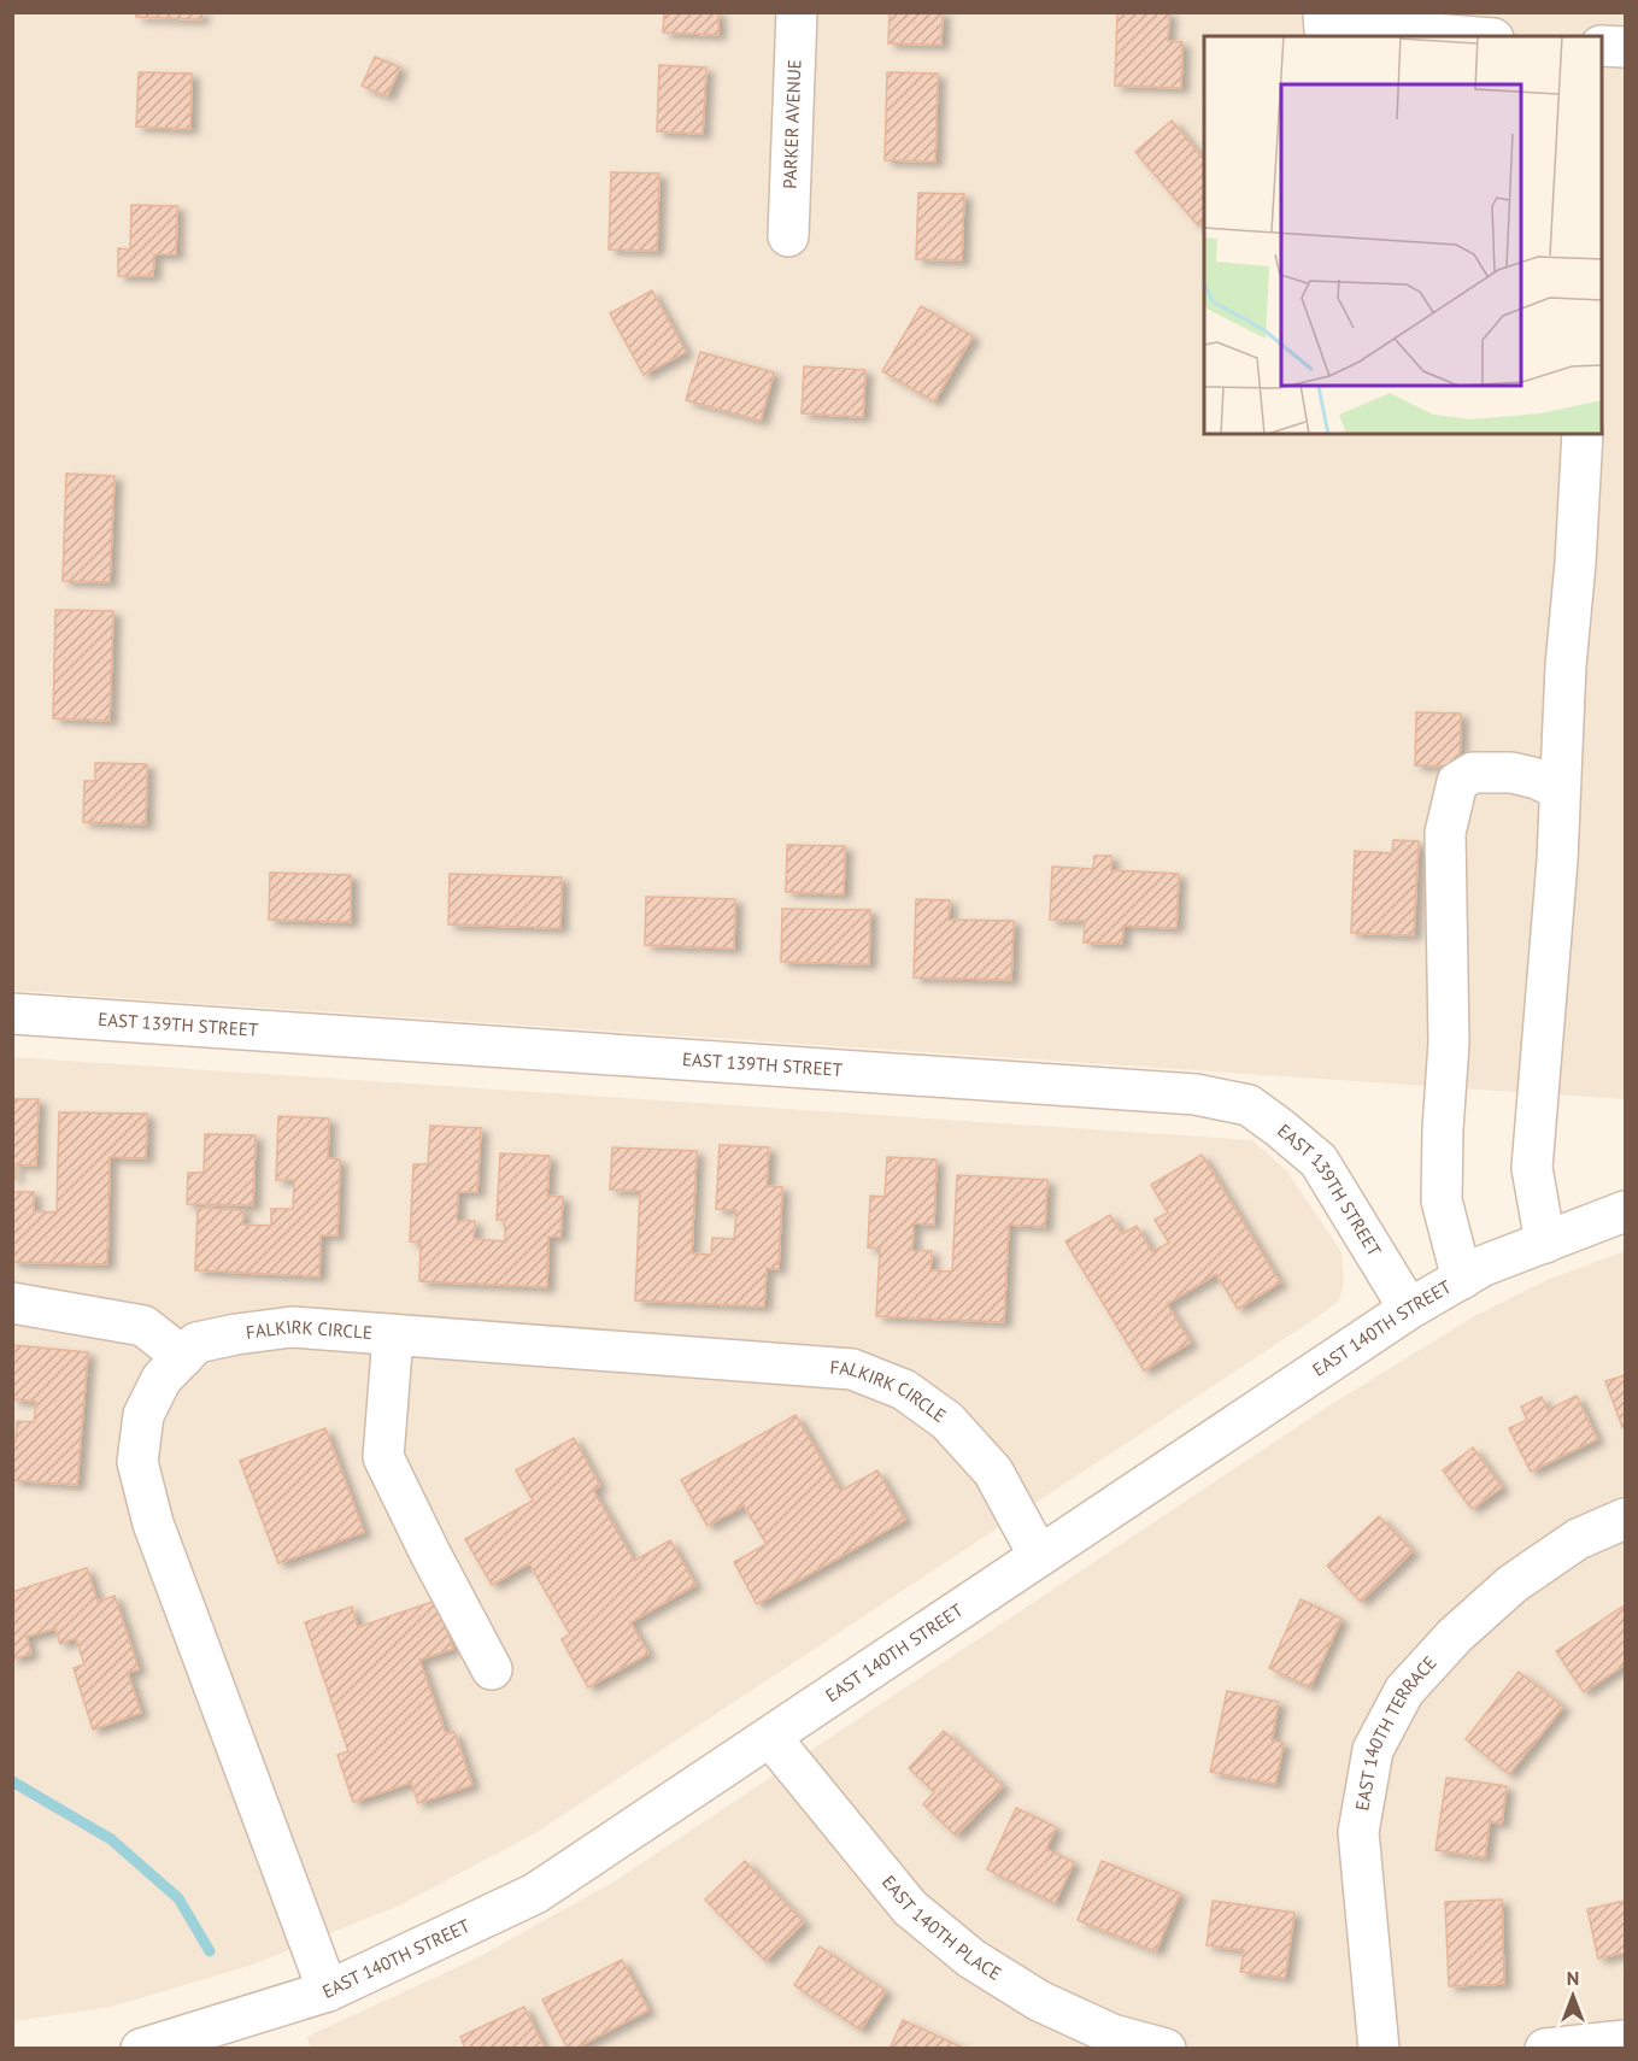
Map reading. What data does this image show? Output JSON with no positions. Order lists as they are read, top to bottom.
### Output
{
  "streets": {
    "street": [
      "PARKER AVENUE",
      "EAST 139TH STREET",
      "EAST 140TH STREET",
      "FALKIRK CIRCLE",
      "EAST 140TH TERRACE",
      "EAST 140TH PLACE"
    ]
  },
  "crossings": [
    ["EAST 139TH STREET", "EAST 140TH STREET"],
    ["EAST 140TH STREET", "FALKIRK CIRCLE"],
    ["EAST 140TH STREET", "EAST 140TH PLACE"]
  ],
  "north": "top"
}
